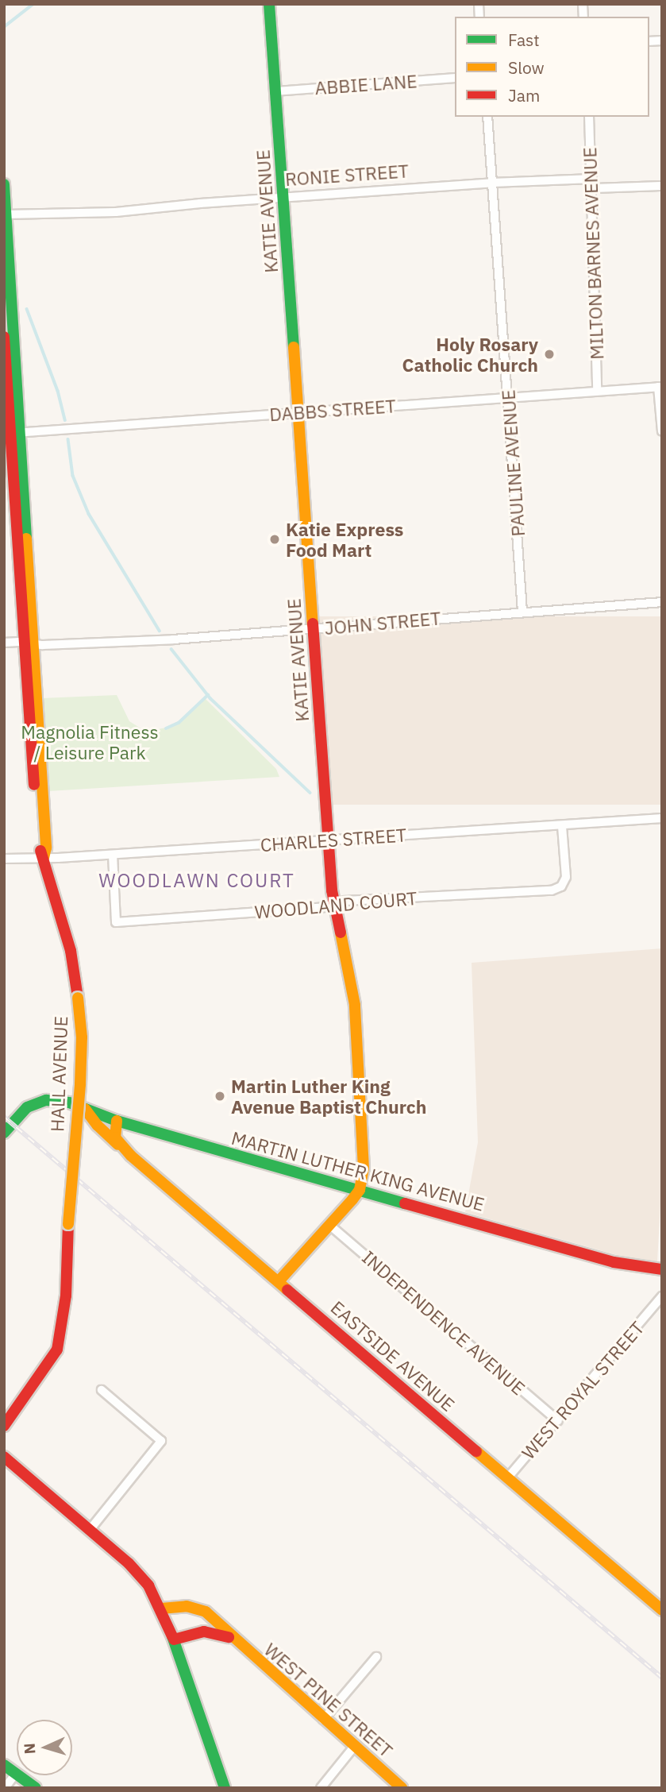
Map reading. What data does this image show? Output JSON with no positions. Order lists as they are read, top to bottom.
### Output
{
  "streets": {
    "street": [
      "ABBIE LANE",
      "RONIE STREET",
      "KATIE AVENUE",
      "MILTON BARNES AVENUE",
      "DABBS STREET",
      "PAULINE AVENUE",
      "JOHN STREET",
      "CHARLES STREET",
      "WOODLAND COURT",
      "HALL AVENUE",
      "MARTIN LUTHER KING AVENUE",
      "INDEPENDENCE AVENUE",
      "EASTSIDE AVENUE",
      "WEST ROYAL STREET",
      "WEST PINE STREET"
    ]
  },
  "crossings": [
    ["ABBIE LANE", "KATIE AVENUE"],
    ["RONIE STREET", "KATIE AVENUE"],
    ["RONIE STREET", "MILTON BARNES AVENUE"],
    ["RONIE STREET", "PAULINE AVENUE"],
    ["RONIE STREET", "HALL AVENUE"],
    ["KATIE AVENUE", "DABBS STREET"],
    ["KATIE AVENUE", "JOHN STREET"],
    ["KATIE AVENUE", "CHARLES STREET"],
    ["KATIE AVENUE", "WOODLAND COURT"],
    ["KATIE AVENUE", "MARTIN LUTHER KING AVENUE"],
    ["MILTON BARNES AVENUE", "DABBS STREET"],
    ["DABBS STREET", "PAULINE AVENUE"],
    ["DABBS STREET", "HALL AVENUE"],
    ["PAULINE AVENUE", "JOHN STREET"],
    ["JOHN STREET", "HALL AVENUE"],
    ["CHARLES STREET", "WOODLAND COURT"],
    ["CHARLES STREET", "HALL AVENUE"],
    ["MARTIN LUTHER KING AVENUE", "EASTSIDE AVENUE"],
    ["INDEPENDENCE AVENUE", "WEST ROYAL STREET"],
    ["EASTSIDE AVENUE", "WEST ROYAL STREET"]
  ],
  "districts": ["WOODLAWN COURT"],
  "parks": ["Magnolia Fitness / Leisure Park"],
  "places": ["Holy Rosary Catholic Church", "Katie Express Food Mart", "Martin Luther King Avenue Baptist Church"],
  "legend": ["Fast", "Slow", "Jam"],
  "north": "left"
}
